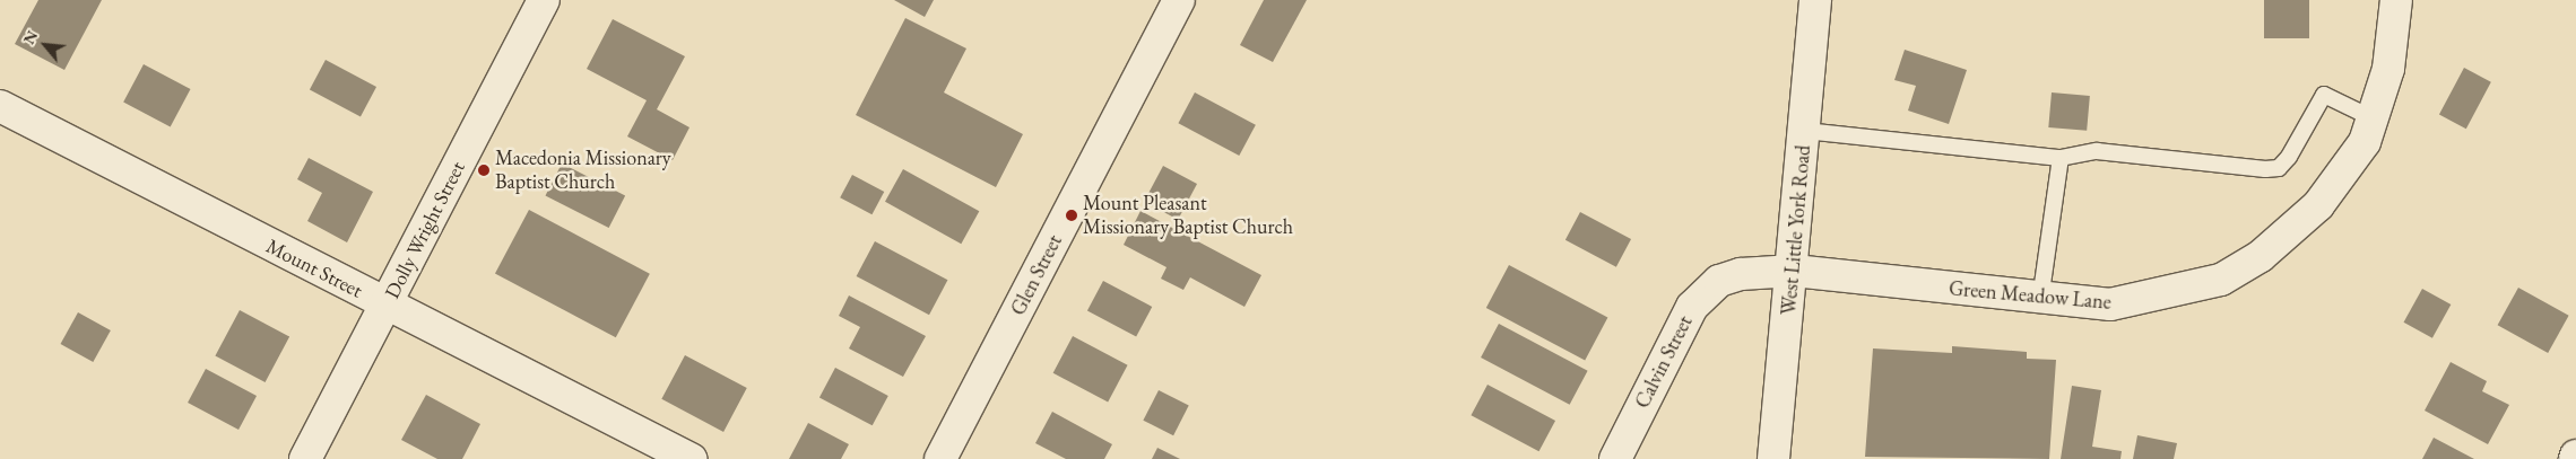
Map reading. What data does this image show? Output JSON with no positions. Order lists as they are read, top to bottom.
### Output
{
  "streets": {
    "street": [
      "Dolly Wright Street",
      "West Little York Road",
      "Mount Street",
      "Glen Street",
      "Green Meadow Lane",
      "Calvin Street"
    ]
  },
  "crossings": [
    ["Dolly Wright Street", "Mount Street"],
    ["West Little York Road", "Green Meadow Lane"],
    ["West Little York Road", "Calvin Street"],
    ["Green Meadow Lane", "Calvin Street"]
  ],
  "places": ["Macedonia Missionary Baptist Church", "Mount Pleasant Missionary Baptist Church"],
  "north": "top left"
}
